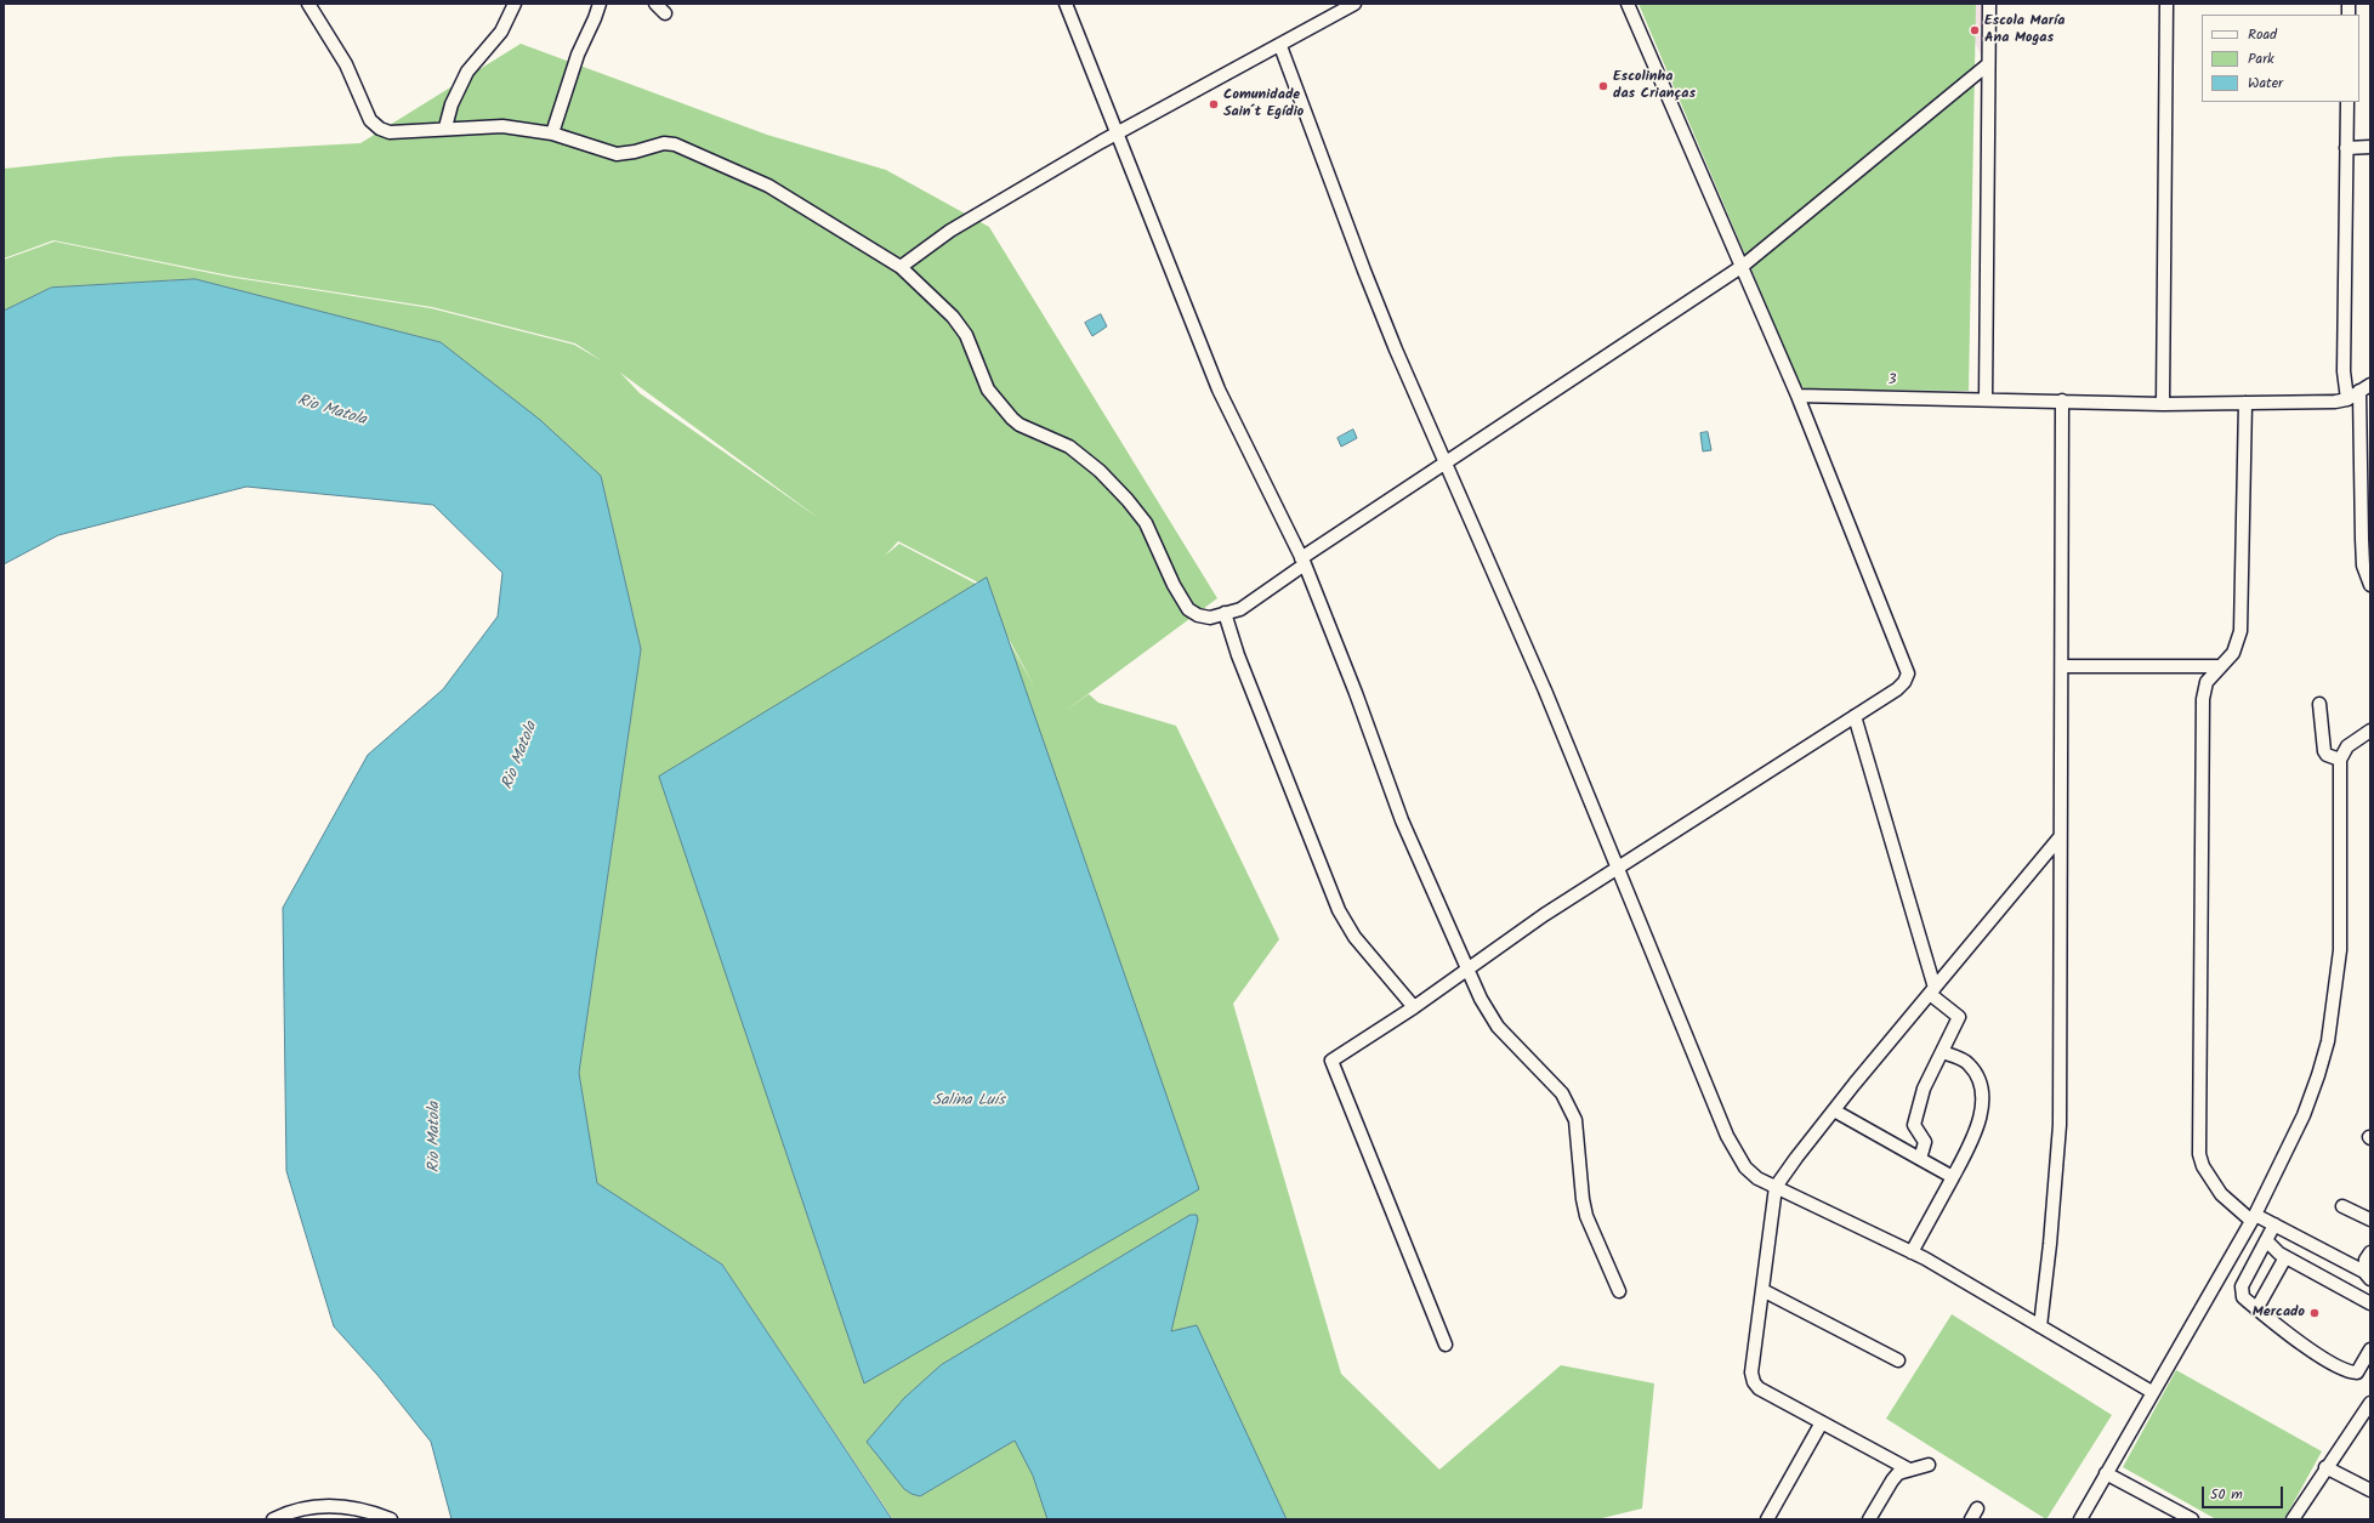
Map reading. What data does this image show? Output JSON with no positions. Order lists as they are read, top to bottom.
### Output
{
  "streets": {
    "street": ["3"]
  },
  "water": ["Rio Matola", "Salina Luís"],
  "places": [
    "Escola María Ana Mogas",
    "Escolinha das Crianças",
    "Comunidade Sain´t Egídio",
    "Mercado"
  ],
  "legend": ["Road", "Park", "Water"],
  "scale_bar": "50 m"
}
